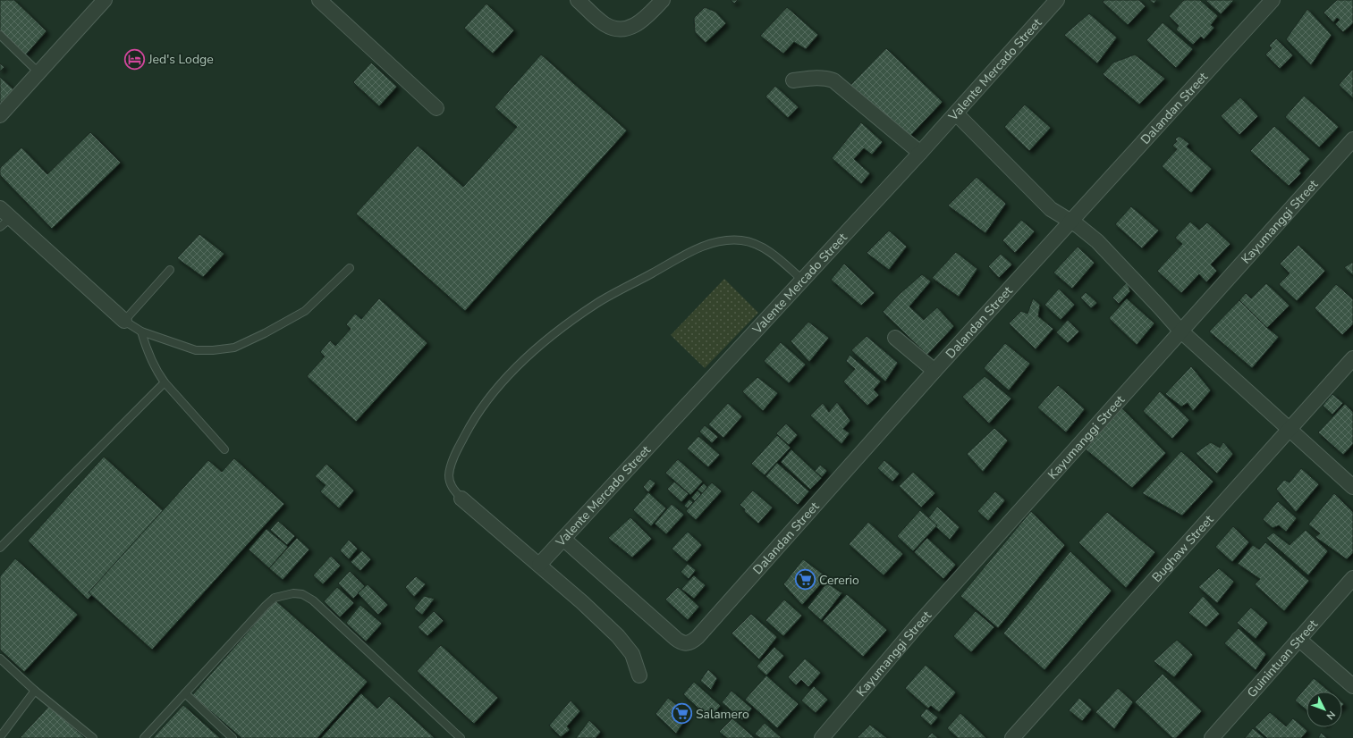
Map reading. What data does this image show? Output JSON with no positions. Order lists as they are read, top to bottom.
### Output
{
  "streets": {
    "street": [
      "Valente Mercado Street",
      "Dalandan Street",
      "Kayumanggi Street",
      "Bughaw Street",
      "Guinintuan Street"
    ]
  },
  "crossings": [
    ["Valente Mercado Street", "Dalandan Street"]
  ],
  "places": {
    "hotel": ["Jed's Lodge"],
    "supermarket": ["Cererio", "Salamero"]
  },
  "north": "bottom right"
}
